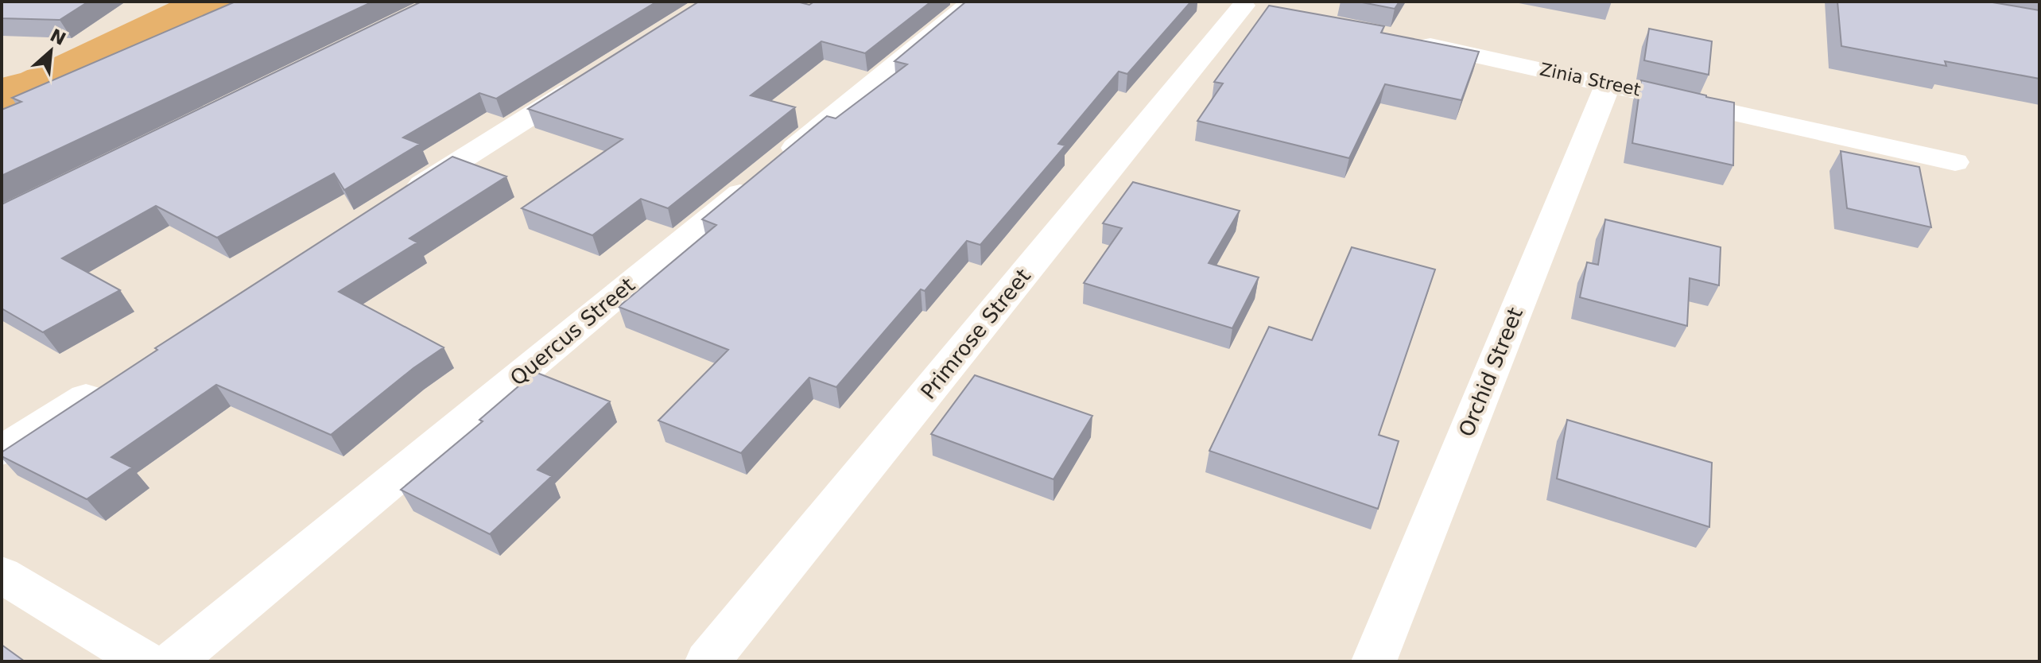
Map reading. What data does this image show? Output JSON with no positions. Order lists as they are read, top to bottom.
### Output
{
  "streets": {
    "street": [
      "Zinia Street",
      "Quercus Street",
      "Primrose Street",
      "Orchid Street"
    ]
  },
  "crossings": [
    ["Zinia Street", "Orchid Street"]
  ],
  "north": "top right"
}
